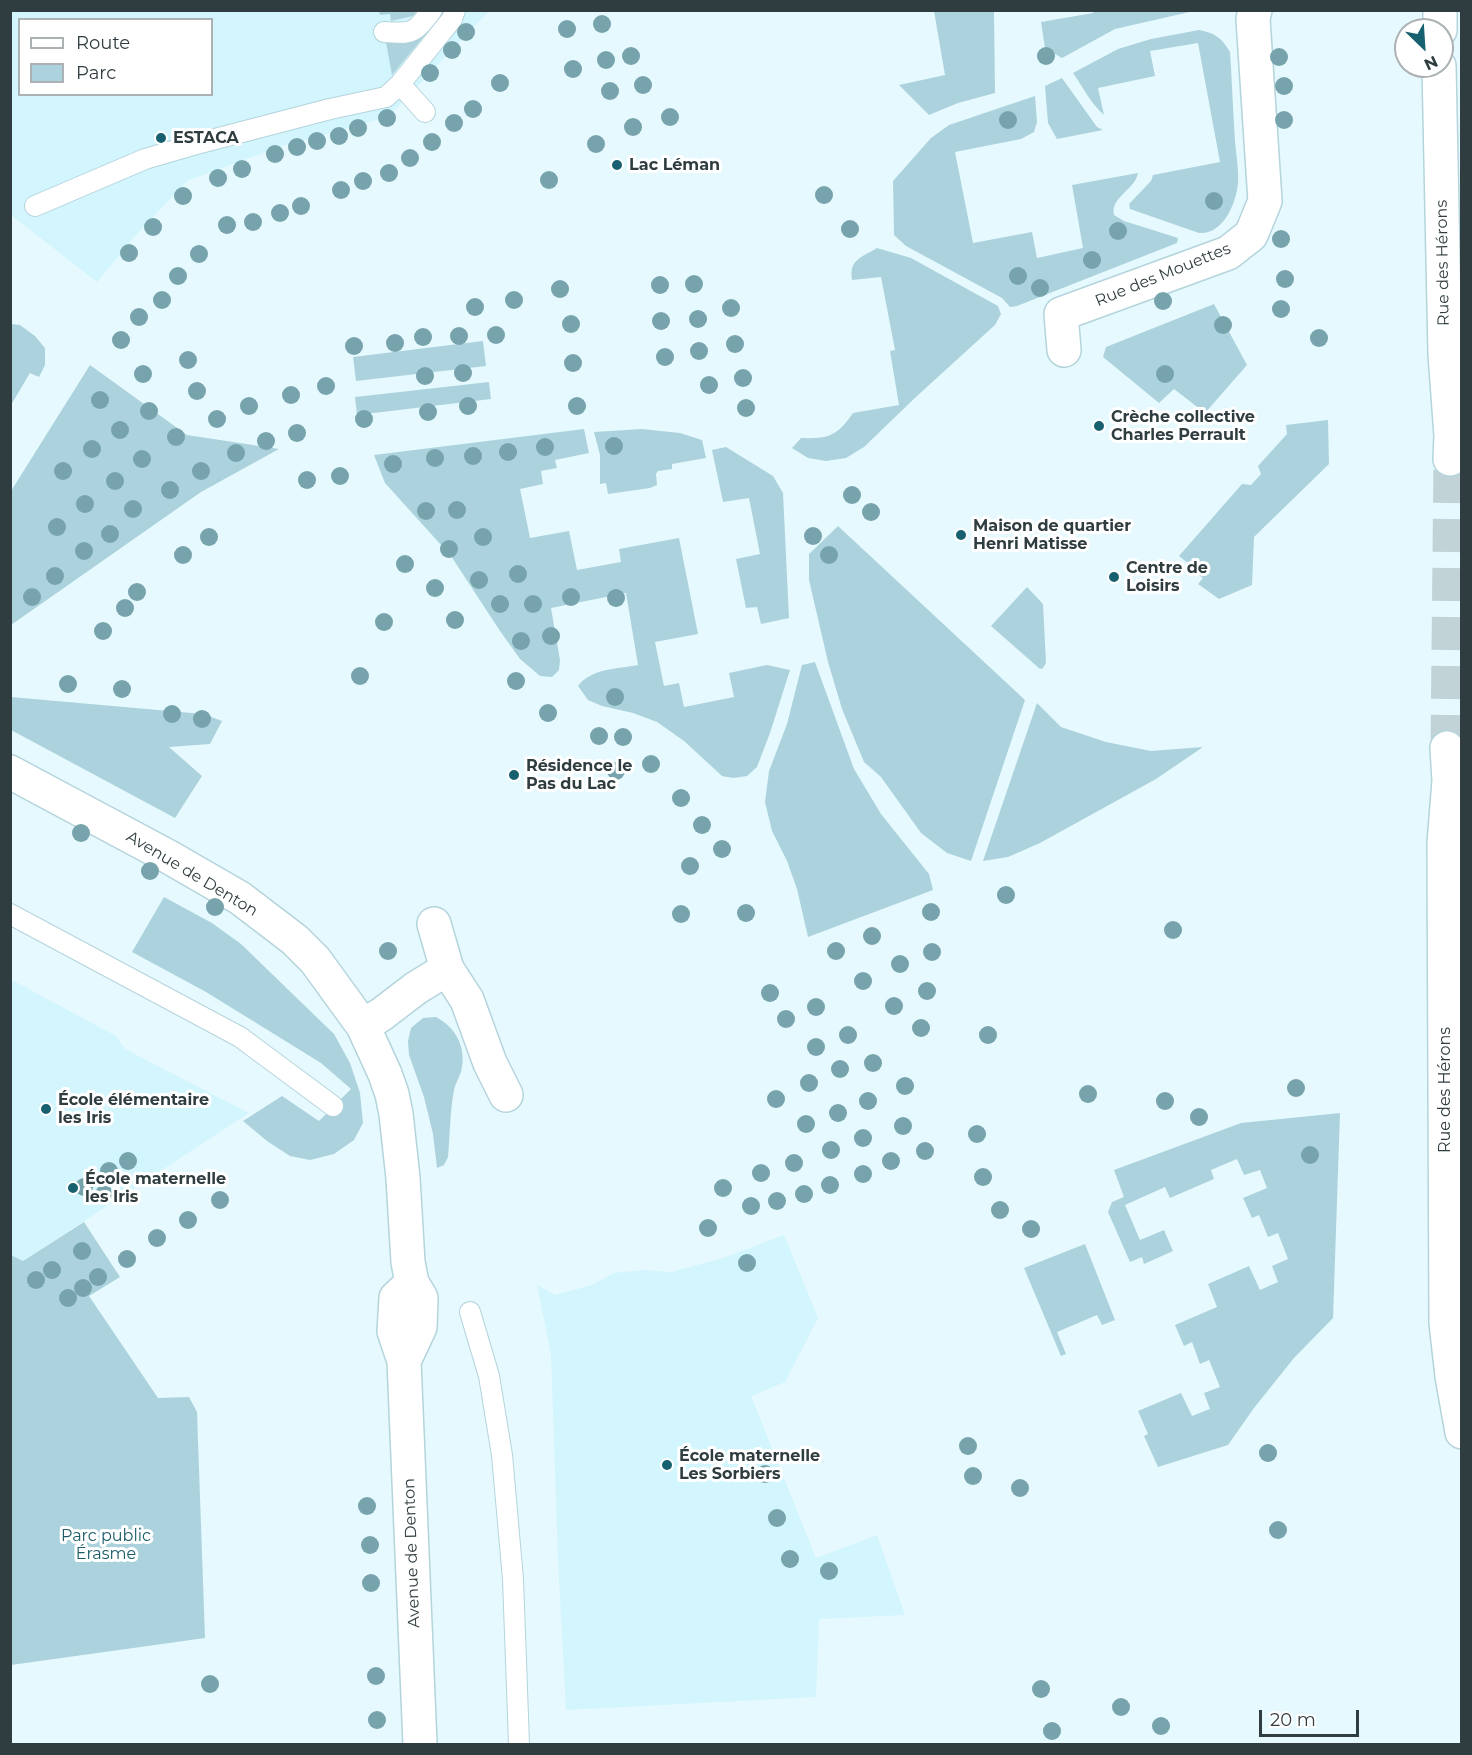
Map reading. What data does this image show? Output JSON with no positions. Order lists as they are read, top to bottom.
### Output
{
  "streets": {
    "street": ["Rue des Hérons", "Rue des Mouettes", "Avenue de Denton"]
  },
  "parks": ["Parc public Érasme"],
  "places": [
    "ESTACA",
    "Lac Léman",
    "Crèche collective Charles Perrault",
    "Maison de quartier Henri Matisse",
    "Centre de Loisirs",
    "Résidence le Pas du Lac",
    "École élémentaire les Iris",
    "École maternelle les Iris",
    "École maternelle Les Sorbiers"
  ],
  "legend": ["Route", "Parc"],
  "scale_bar": "20 m",
  "north": "bottom right"
}
